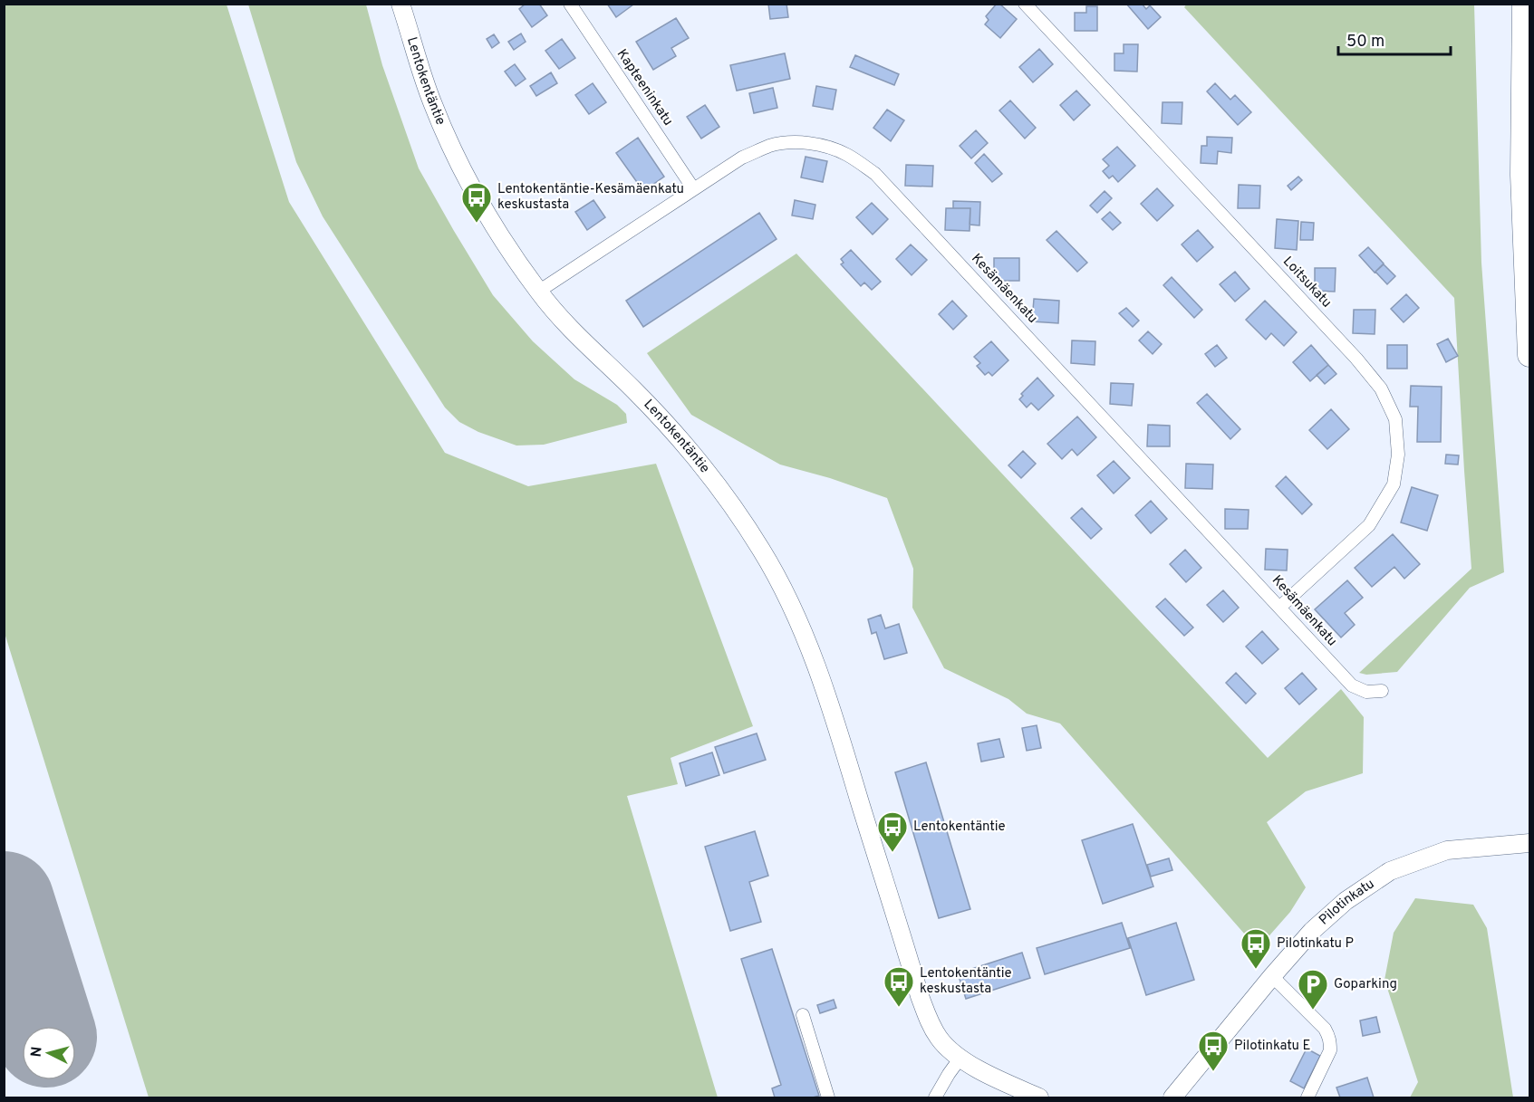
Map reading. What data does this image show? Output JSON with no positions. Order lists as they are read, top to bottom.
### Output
{
  "streets": {
    "street": [
      "Lentokentäntie",
      "Kapteeninkatu",
      "Loitsukatu",
      "Kesämäenkatu",
      "Pilotinkatu"
    ]
  },
  "crossings": [
    ["Lentokentäntie", "Kesämäenkatu"],
    ["Kapteeninkatu", "Kesämäenkatu"],
    ["Loitsukatu", "Kesämäenkatu"]
  ],
  "places": {
    "bus stop": [
      "Lentokentäntie-Kesämäenkatu keskustasta",
      "Lentokentäntie",
      "Pilotinkatu P",
      "Lentokentäntie keskustasta",
      "Pilotinkatu E"
    ],
    "parking": ["Goparking"]
  },
  "scale_bar": "50 m",
  "north": "left"
}
